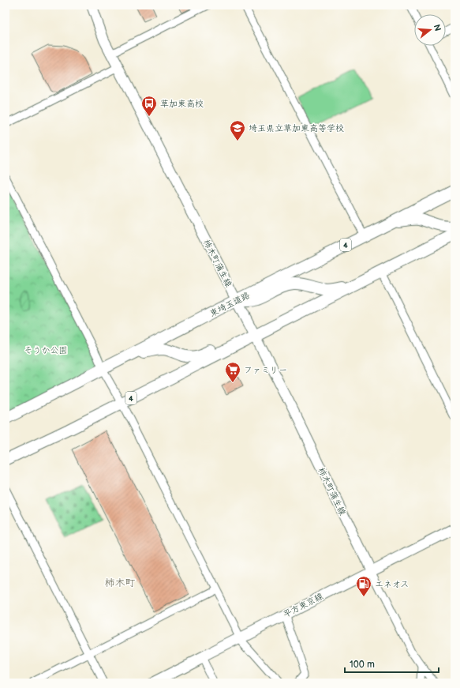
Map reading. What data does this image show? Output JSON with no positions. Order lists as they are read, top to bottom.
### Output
{
  "streets": {
    "highway": ["4", "東埼玉道路"],
    "main road": ["柿木町蒲生線", "平方東京線"]
  },
  "crossings": [
    ["4", "柿木町蒲生線"],
    ["4", "東埼玉道路"],
    ["柿木町蒲生線", "東埼玉道路"],
    ["柿木町蒲生線", "平方東京線"]
  ],
  "districts": ["柿木町"],
  "parks": ["そうか公園"],
  "places": {
    "bus stop": ["草加東高校"],
    "school or university": ["埼玉県立草加東高等学校"],
    "supermarket": ["ファミリー"],
    "fuel station": ["エネオス"]
  },
  "scale_bar": "100 m",
  "north": "right"
}
